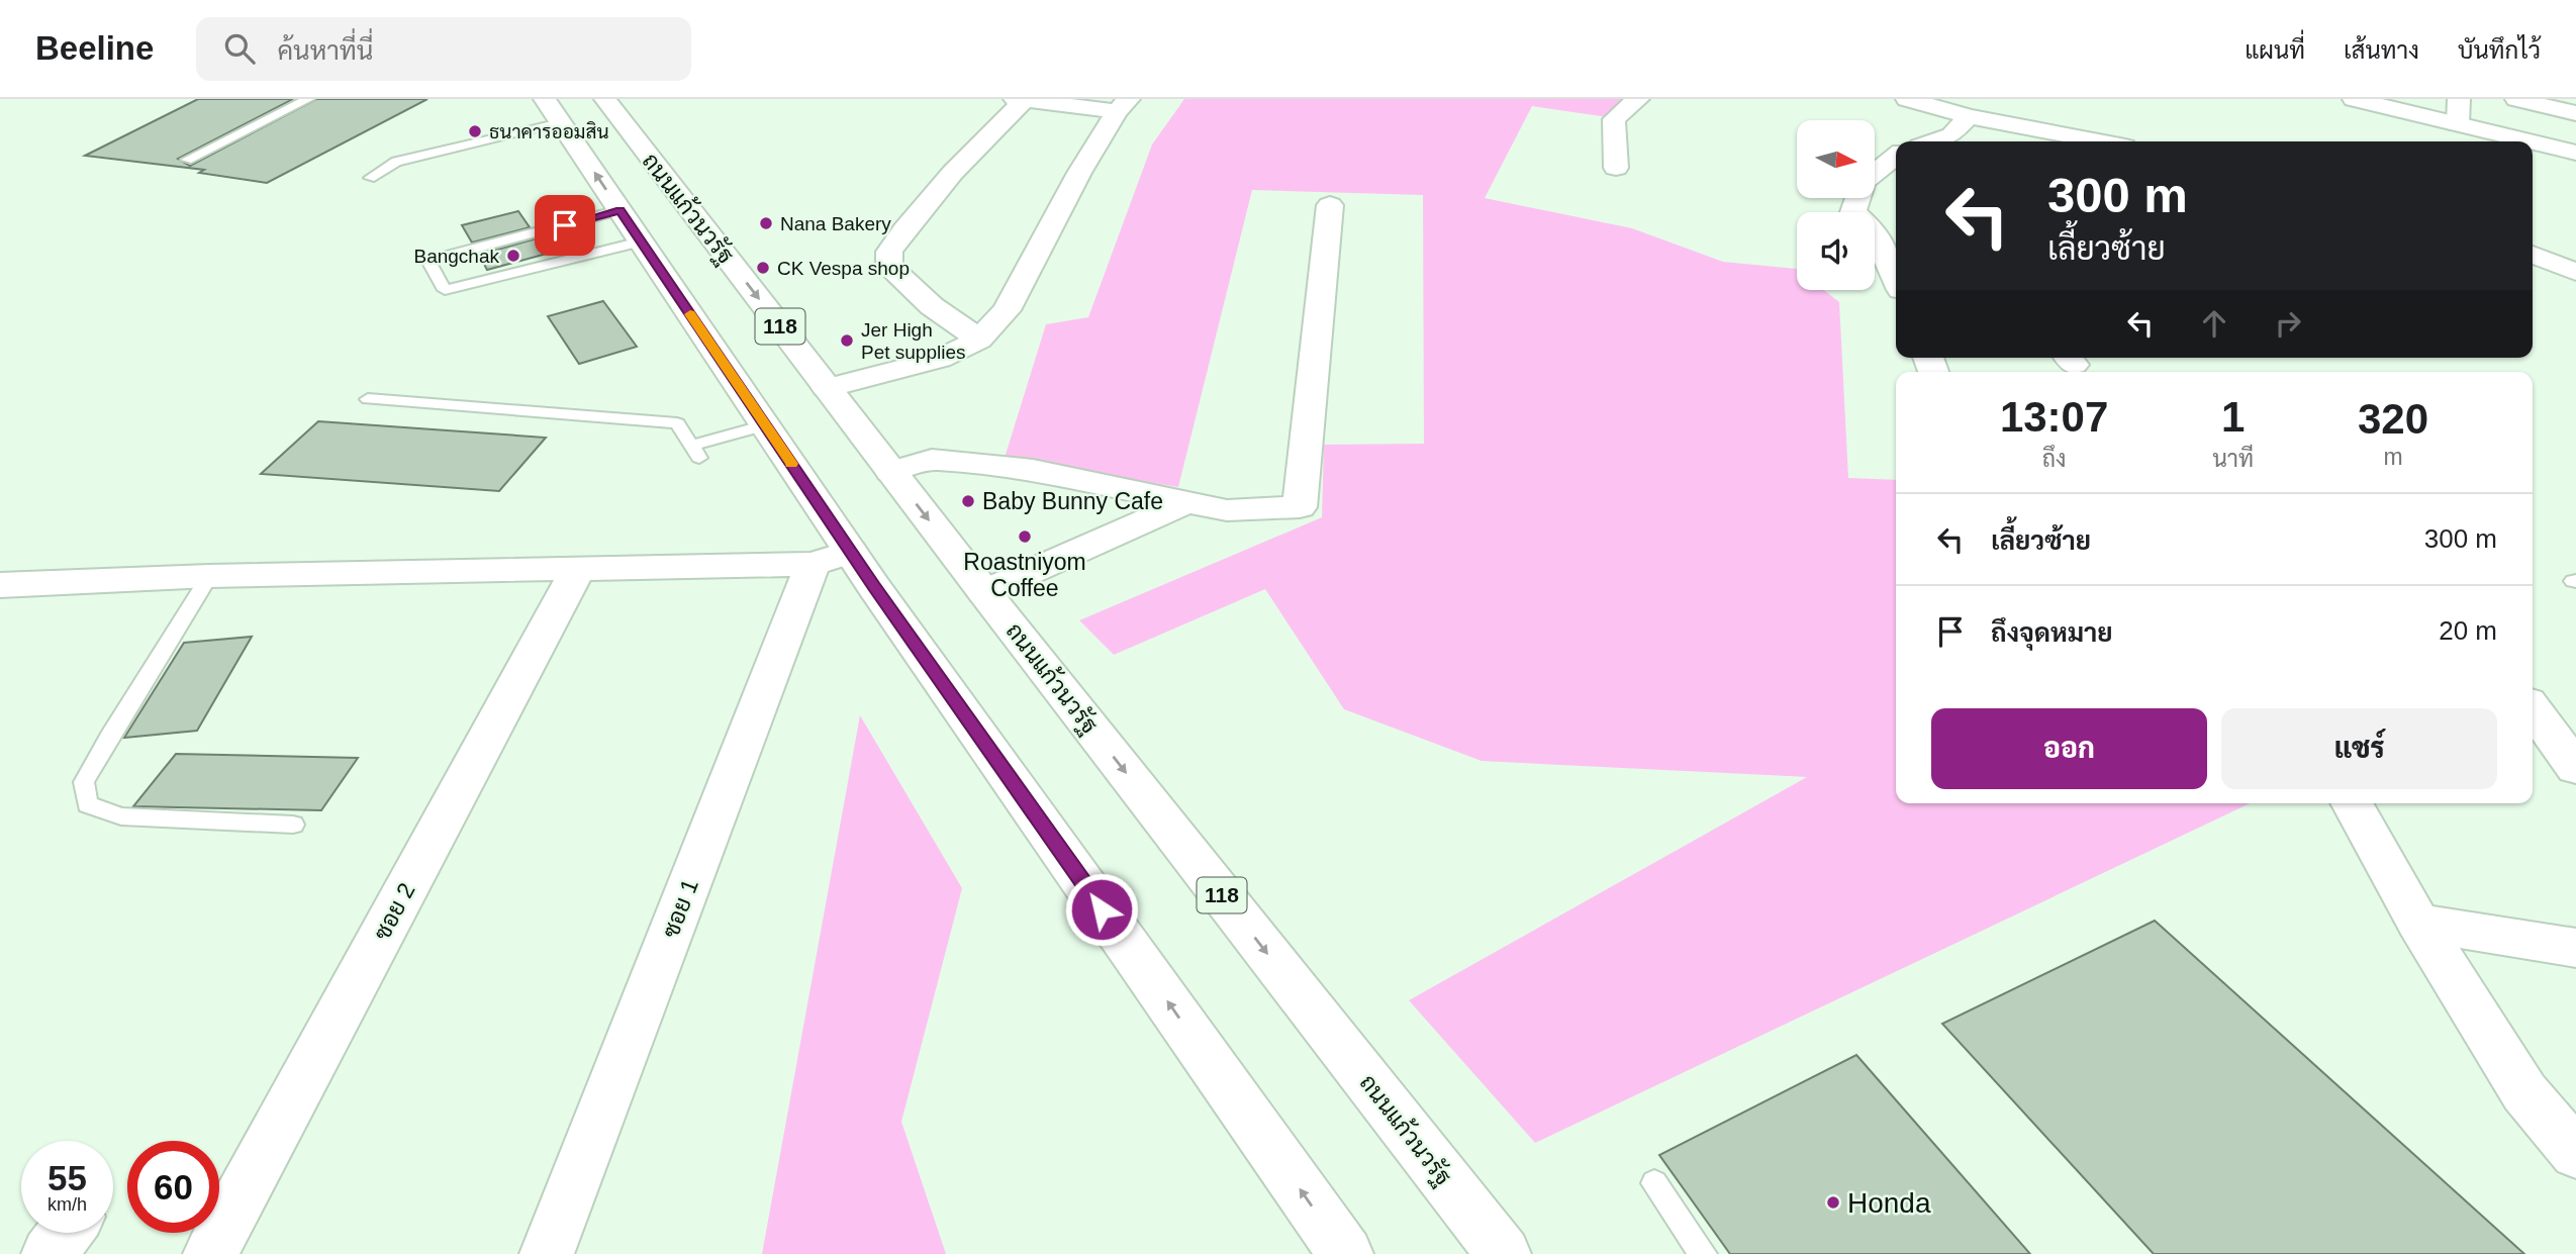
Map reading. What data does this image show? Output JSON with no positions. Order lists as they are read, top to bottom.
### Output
{
  "streets": {
    "street": [
      "ถนนแก้วนวรัฐ",
      "118",
      "ซอย 1",
      "ซอย 2"
    ]
  },
  "places": [
    "ธนาคารออมสิน",
    "Nana Bakery",
    "Bangchak",
    "CK Vespa shop",
    "Jer High Pet supplies",
    "Baby Bunny Cafe",
    "Roastniyom Coffee",
    "Honda"
  ],
  "north": "right",
  "page": {
    "header": "Beeline",
    "search": "ค้นหาที่นี่",
    "nav": ["แผนที่", "เส้นทาง", "บันทึกไว้"],
    "turn": ["300 m", "เลี้ยวซ้าย"],
    "eta": [
      "13:07",
      "ถึง",
      "1",
      "นาที",
      "320",
      "m"
    ],
    "list": [
      {
        "name": "เลี้ยวซ้าย",
        "value": "300 m"
      },
      {
        "name": "ถึงจุดหมาย",
        "value": "20 m"
      }
    ],
    "buttons": ["ออก", "แชร์"],
    "speed": "55 km/h",
    "limit": "60"
  }
}
